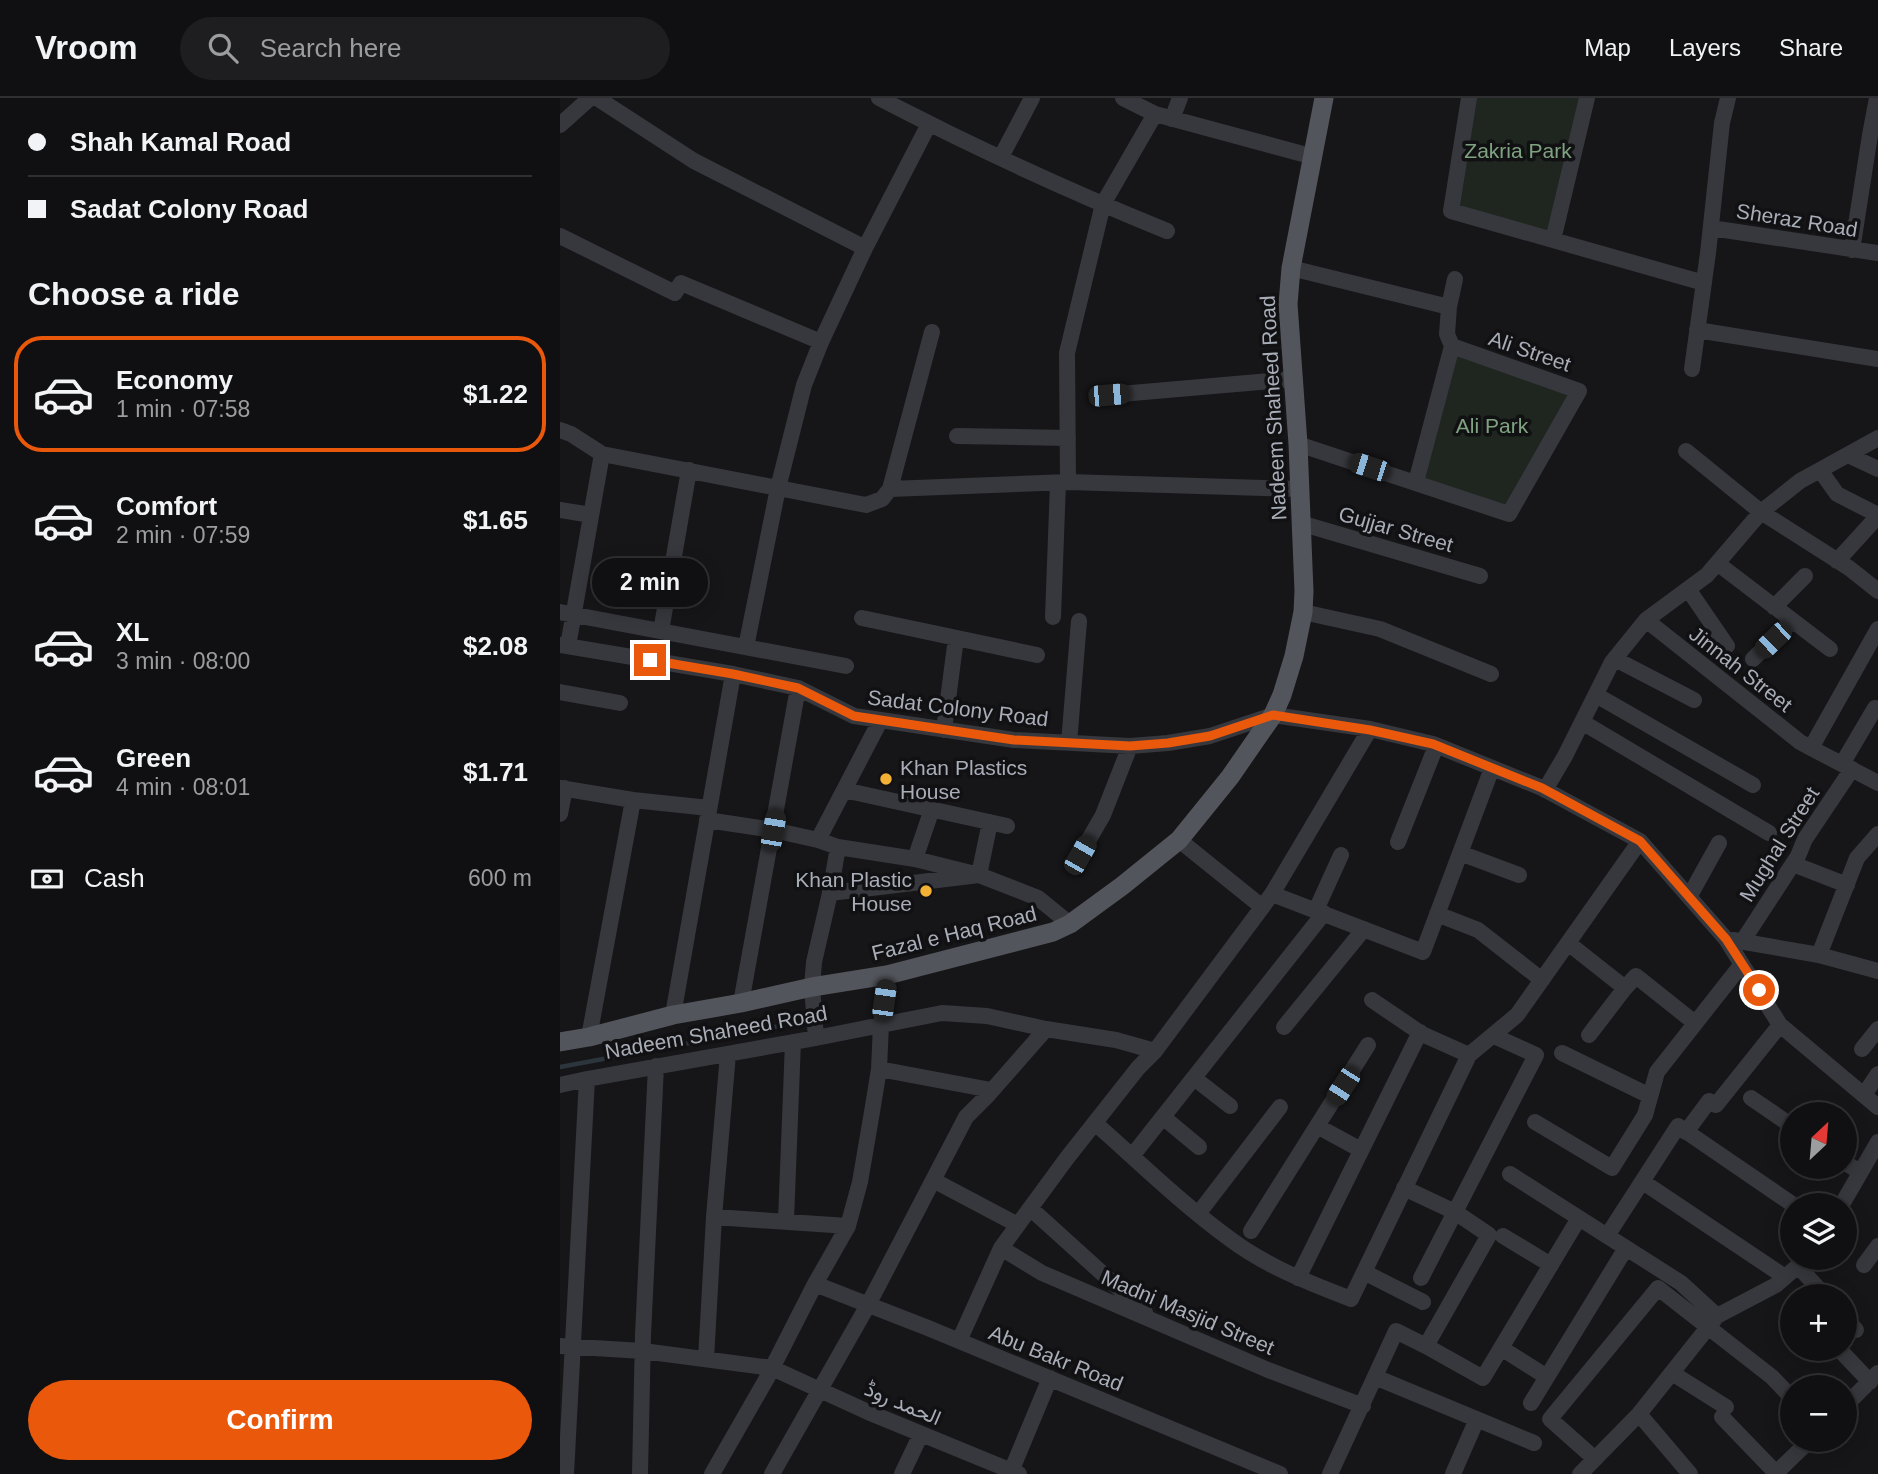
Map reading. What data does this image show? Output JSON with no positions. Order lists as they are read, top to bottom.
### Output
{
  "streets": {
    "main road": ["Nadeem Shaheed Road", "Fazal e Haq Road"],
    "street": [
      "Sheraz Road",
      "Ali Street",
      "Gujjar Street",
      "Jinnah Street",
      "Sadat Colony Road",
      "Mughal Street",
      "Madni Masjid Street",
      "Abu Bakr Road",
      "الحمد روڈ"
    ]
  },
  "crossings": [
    ["Ali Street", "Nadeem Shaheed Road"],
    ["Nadeem Shaheed Road", "Gujjar Street"],
    ["Nadeem Shaheed Road", "Sadat Colony Road"],
    ["Nadeem Shaheed Road", "Fazal e Haq Road"],
    ["Jinnah Street", "Mughal Street"],
    ["Sadat Colony Road", "Fazal e Haq Road"]
  ],
  "parks": ["Zakria Park", "Ali Park"],
  "places": ["Khan Plastics House", "Khan Plastic House"],
  "north": "top right",
  "page": {
    "header": "Vroom",
    "search": "Search here",
    "nav": ["Map", "Layers", "Share"],
    "banner": ["Shah Kamal Road", "Sadat Colony Road"],
    "heading": "Choose a ride",
    "list": [
      {
        "name": "Economy",
        "note": "1 min · 07:58",
        "value": "$1.22"
      },
      {
        "name": "Comfort",
        "note": "2 min · 07:59",
        "value": "$1.65"
      },
      {
        "name": "XL",
        "note": "3 min · 08:00",
        "value": "$2.08"
      },
      {
        "name": "Green",
        "note": "4 min · 08:01",
        "value": "$1.71"
      }
    ],
    "bubble": "2 min",
    "pay": ["Cash", "600 m"],
    "map_buttons": ["+", "−"],
    "buttons": "Confirm"
  }
}
